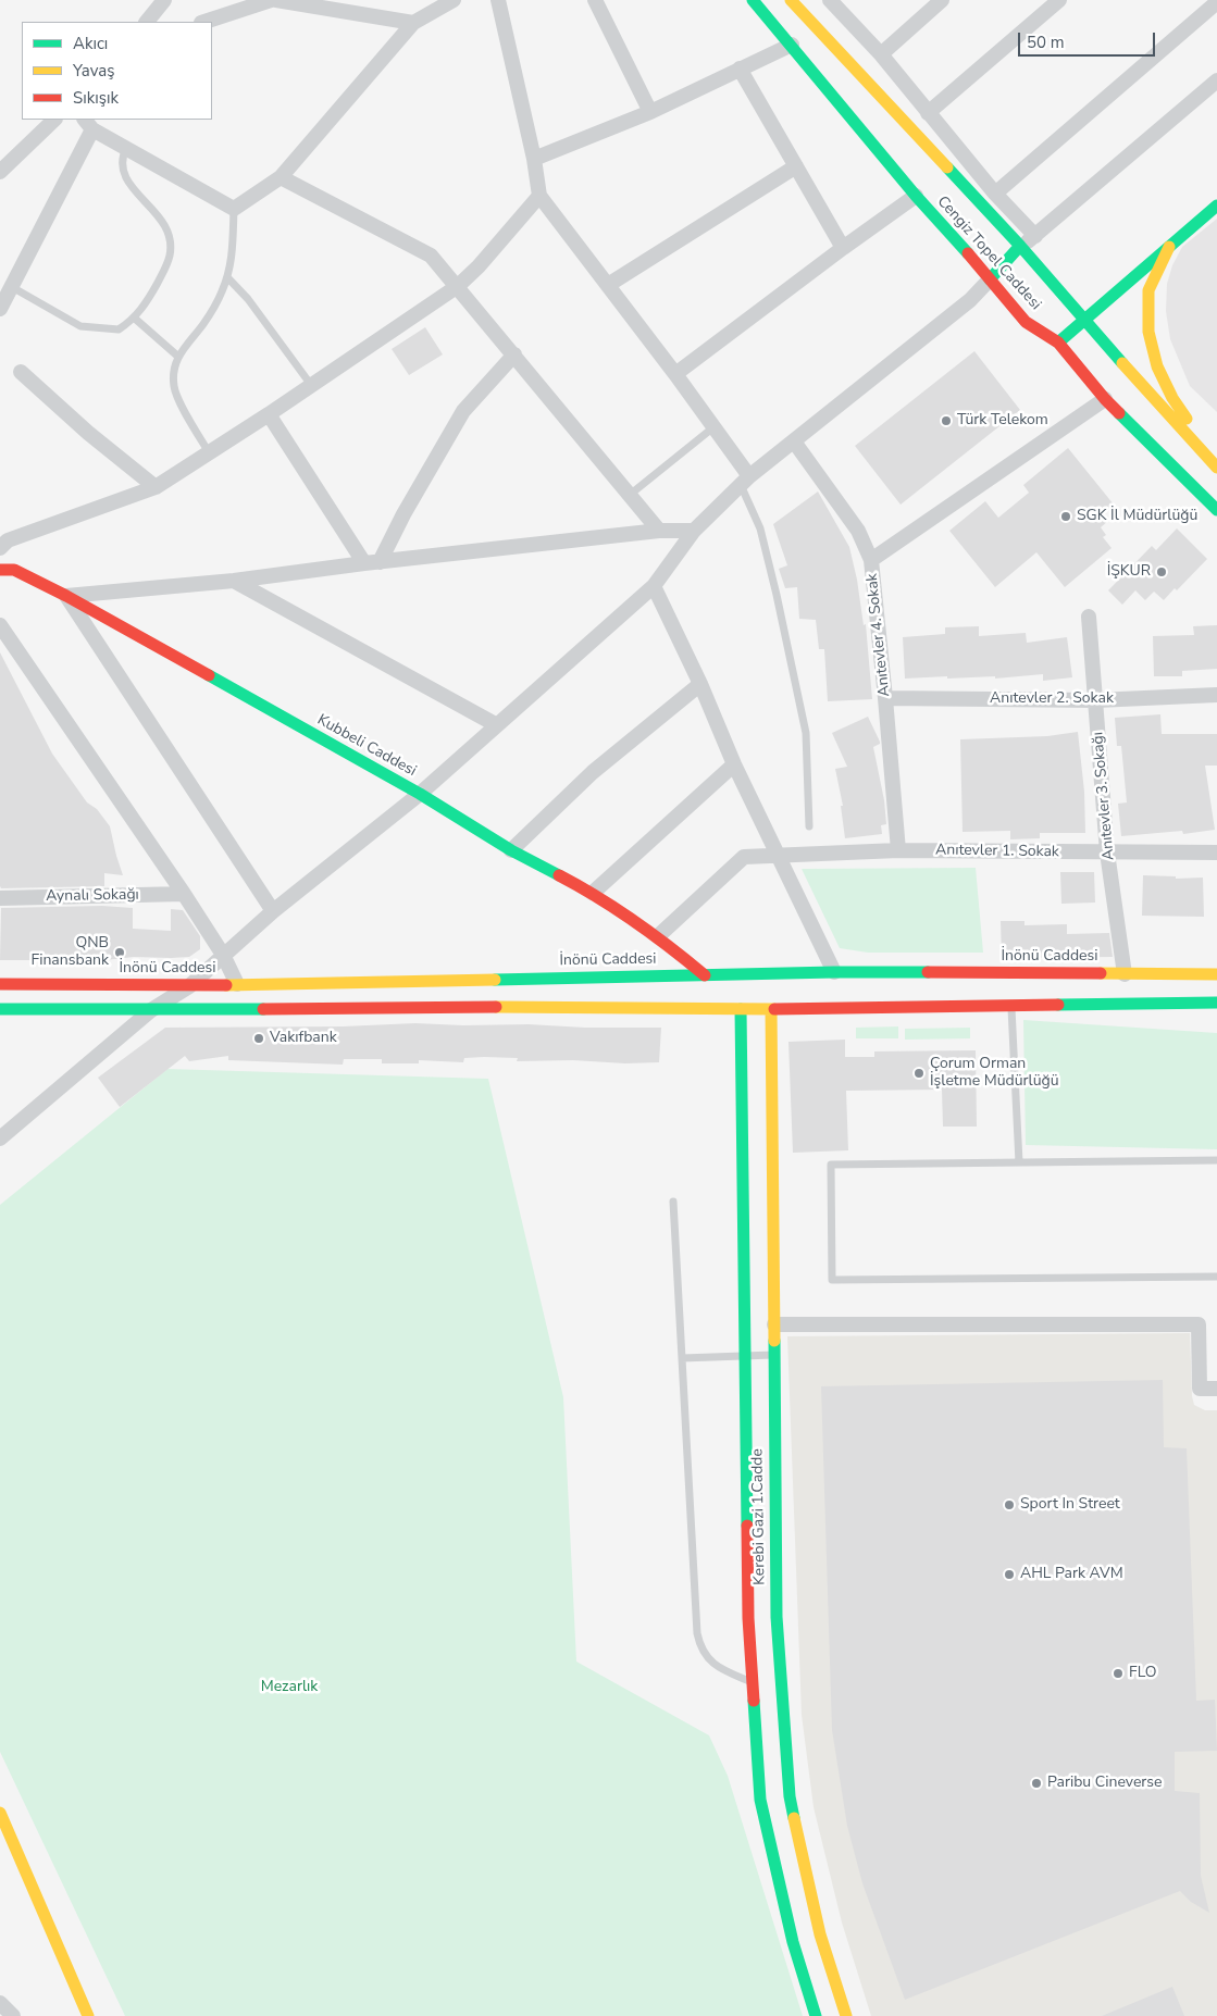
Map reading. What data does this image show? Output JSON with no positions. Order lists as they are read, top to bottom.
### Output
{
  "streets": {
    "street": [
      "Cengiz Topel Caddesi",
      "Anıtevler 4. Sokak",
      "Anıtevler 2. Sokak",
      "Kubbeli Caddesi",
      "Anıtevler 3. Sokağı",
      "Anıtevler 1. Sokak",
      "Aynalı Sokağı",
      "İnönü Caddesi",
      "Kerebi Gazi 1.Cadde"
    ]
  },
  "crossings": [
    ["Anıtevler 4. Sokak", "Anıtevler 2. Sokak"],
    ["Anıtevler 4. Sokak", "Anıtevler 1. Sokak"],
    ["Anıtevler 2. Sokak", "Anıtevler 3. Sokağı"],
    ["Kubbeli Caddesi", "Anıtevler 1. Sokak"],
    ["Kubbeli Caddesi", "İnönü Caddesi"],
    ["Anıtevler 3. Sokağı", "Anıtevler 1. Sokak"],
    ["Anıtevler 3. Sokağı", "İnönü Caddesi"]
  ],
  "parks": ["Mezarlık"],
  "places": [
    "Türk Telekom",
    "SGK İl Müdürlüğü",
    "İŞKUR",
    "QNB Finansbank",
    "Vakıfbank",
    "Çorum Orman İşletme Müdürlüğü",
    "Sport In Street",
    "AHL Park AVM",
    "FLO",
    "Paribu Cineverse"
  ],
  "legend": ["Akıcı", "Yavaş", "Sıkışık"],
  "scale_bar": "50 m"
}
